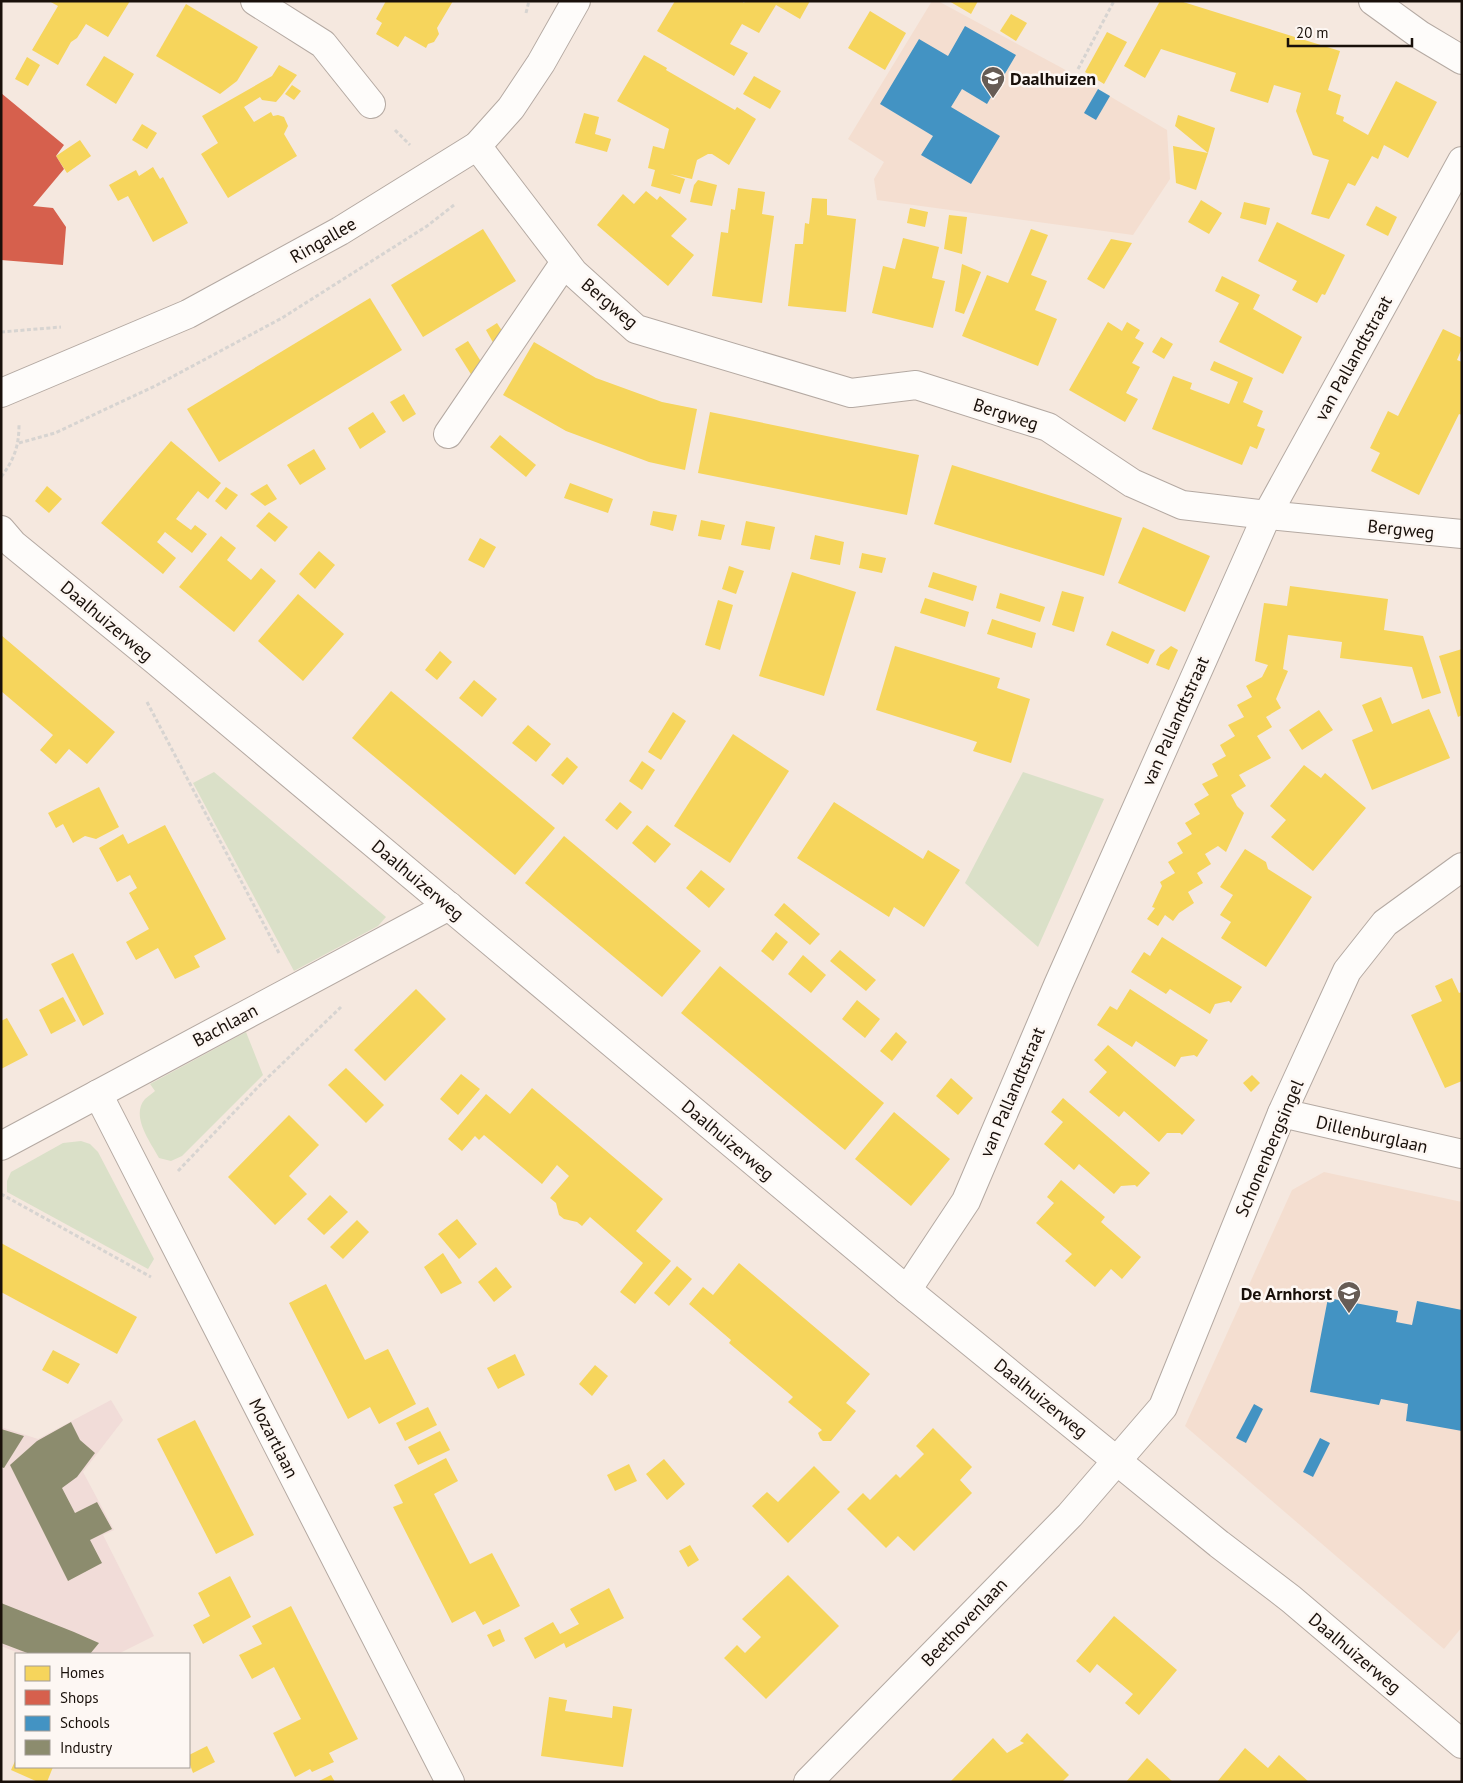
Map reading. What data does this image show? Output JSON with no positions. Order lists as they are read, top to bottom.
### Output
{
  "streets": {
    "street": [
      "Ringallee",
      "Bergweg",
      "van Pallandtstraat",
      "Daalhuizerweg",
      "Bachlaan",
      "Dillenburglaan",
      "Schonenbergsingel",
      "Mozartlaan",
      "Beethovenlaan"
    ]
  },
  "crossings": [
    ["Ringallee", "Bergweg"],
    ["Bergweg", "van Pallandtstraat"],
    ["van Pallandtstraat", "Daalhuizerweg"],
    ["Daalhuizerweg", "Bachlaan"],
    ["Daalhuizerweg", "Schonenbergsingel"],
    ["Daalhuizerweg", "Beethovenlaan"],
    ["Bachlaan", "Mozartlaan"],
    ["Dillenburglaan", "Schonenbergsingel"],
    ["Schonenbergsingel", "Beethovenlaan"]
  ],
  "places": {
    "school or university": ["Daalhuizen", "De Arnhorst"]
  },
  "legend": [
    "Homes",
    "Shops",
    "Schools",
    "Industry"
  ],
  "scale_bar": "20 m"
}
